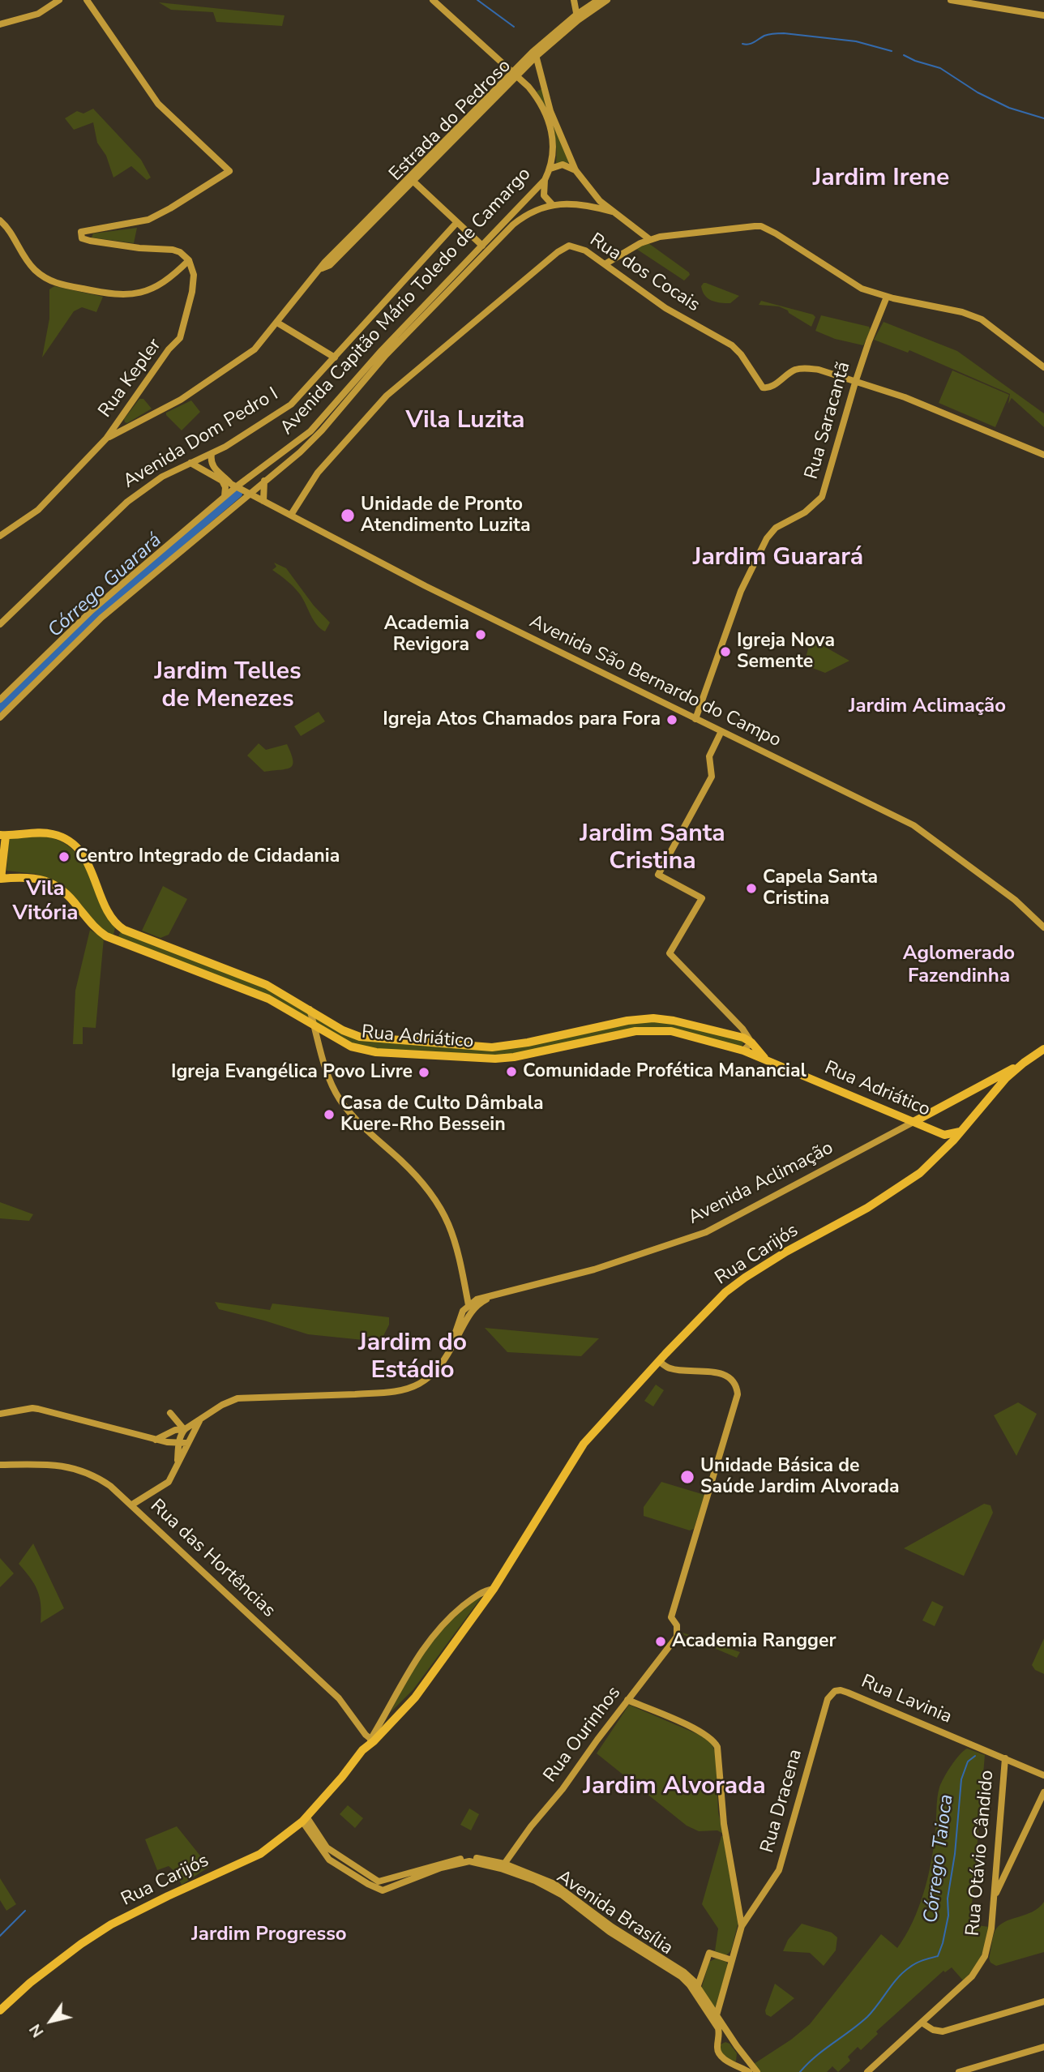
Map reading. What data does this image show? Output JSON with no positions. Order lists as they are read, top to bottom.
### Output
{
  "streets": {
    "main road": ["Rua Adriático", "Avenida Aclimação", "Rua Carijós"],
    "street": [
      "Estrada do Pedroso",
      "Rua dos Cocais",
      "Avenida Capitão Mário Toledo de Camargo",
      "Rua Kepler",
      "Rua Saracantã",
      "Avenida Dom Pedro I",
      "Avenida São Bernardo do Campo",
      "Rua das Hortências",
      "Rua Lavinia",
      "Rua Ourinhos",
      "Rua Dracena",
      "Rua Otávio Cândido",
      "Avenida Brasília"
    ]
  },
  "crossings": [
    ["Estrada do Pedroso", "Rua Kepler"],
    ["Rua dos Cocais", "Rua Saracantã"],
    ["Rua dos Cocais", "Avenida São Bernardo do Campo"],
    ["Avenida Capitão Mário Toledo de Camargo", "Avenida São Bernardo do Campo"],
    ["Rua Saracantã", "Avenida São Bernardo do Campo"],
    ["Avenida Dom Pedro I", "Avenida São Bernardo do Campo"],
    ["Rua Adriático", "Avenida Aclimação"],
    ["Rua Adriático", "Rua Carijós"],
    ["Avenida Aclimação", "Rua Carijós"],
    ["Rua Carijós", "Rua das Hortências"],
    ["Rua Carijós", "Rua Ourinhos"],
    ["Rua Carijós", "Avenida Brasília"],
    ["Rua Lavinia", "Rua Dracena"],
    ["Rua Lavinia", "Rua Otávio Cândido"],
    ["Rua Ourinhos", "Avenida Brasília"],
    ["Rua Dracena", "Avenida Brasília"]
  ],
  "districts": [
    "Jardim Irene",
    "Vila Luzita",
    "Jardim Guarará",
    "Jardim Telles de Menezes",
    "Jardim Aclimação",
    "Jardim Santa Cristina",
    "Vila Vitória",
    "Aglomerado Fazendinha",
    "Jardim do Estádio",
    "Jardim Alvorada",
    "Jardim Progresso"
  ],
  "water": ["Córrego Guarará", "Córrego Taioca"],
  "places": [
    "Unidade de Pronto Atendimento Luzita",
    "Academia Revigora",
    "Igreja Nova Semente",
    "Igreja Atos Chamados para Fora",
    "Centro Integrado de Cidadania",
    "Capela Santa Cristina",
    "Comunidade Profética Manancial",
    "Igreja Evangélica Povo Livre",
    "Casa de Culto Dâmbala Kuere-Rho Bessein",
    "Unidade Básica de Saúde Jardim Alvorada",
    "Academia Rangger"
  ],
  "north": "bottom left"
}
